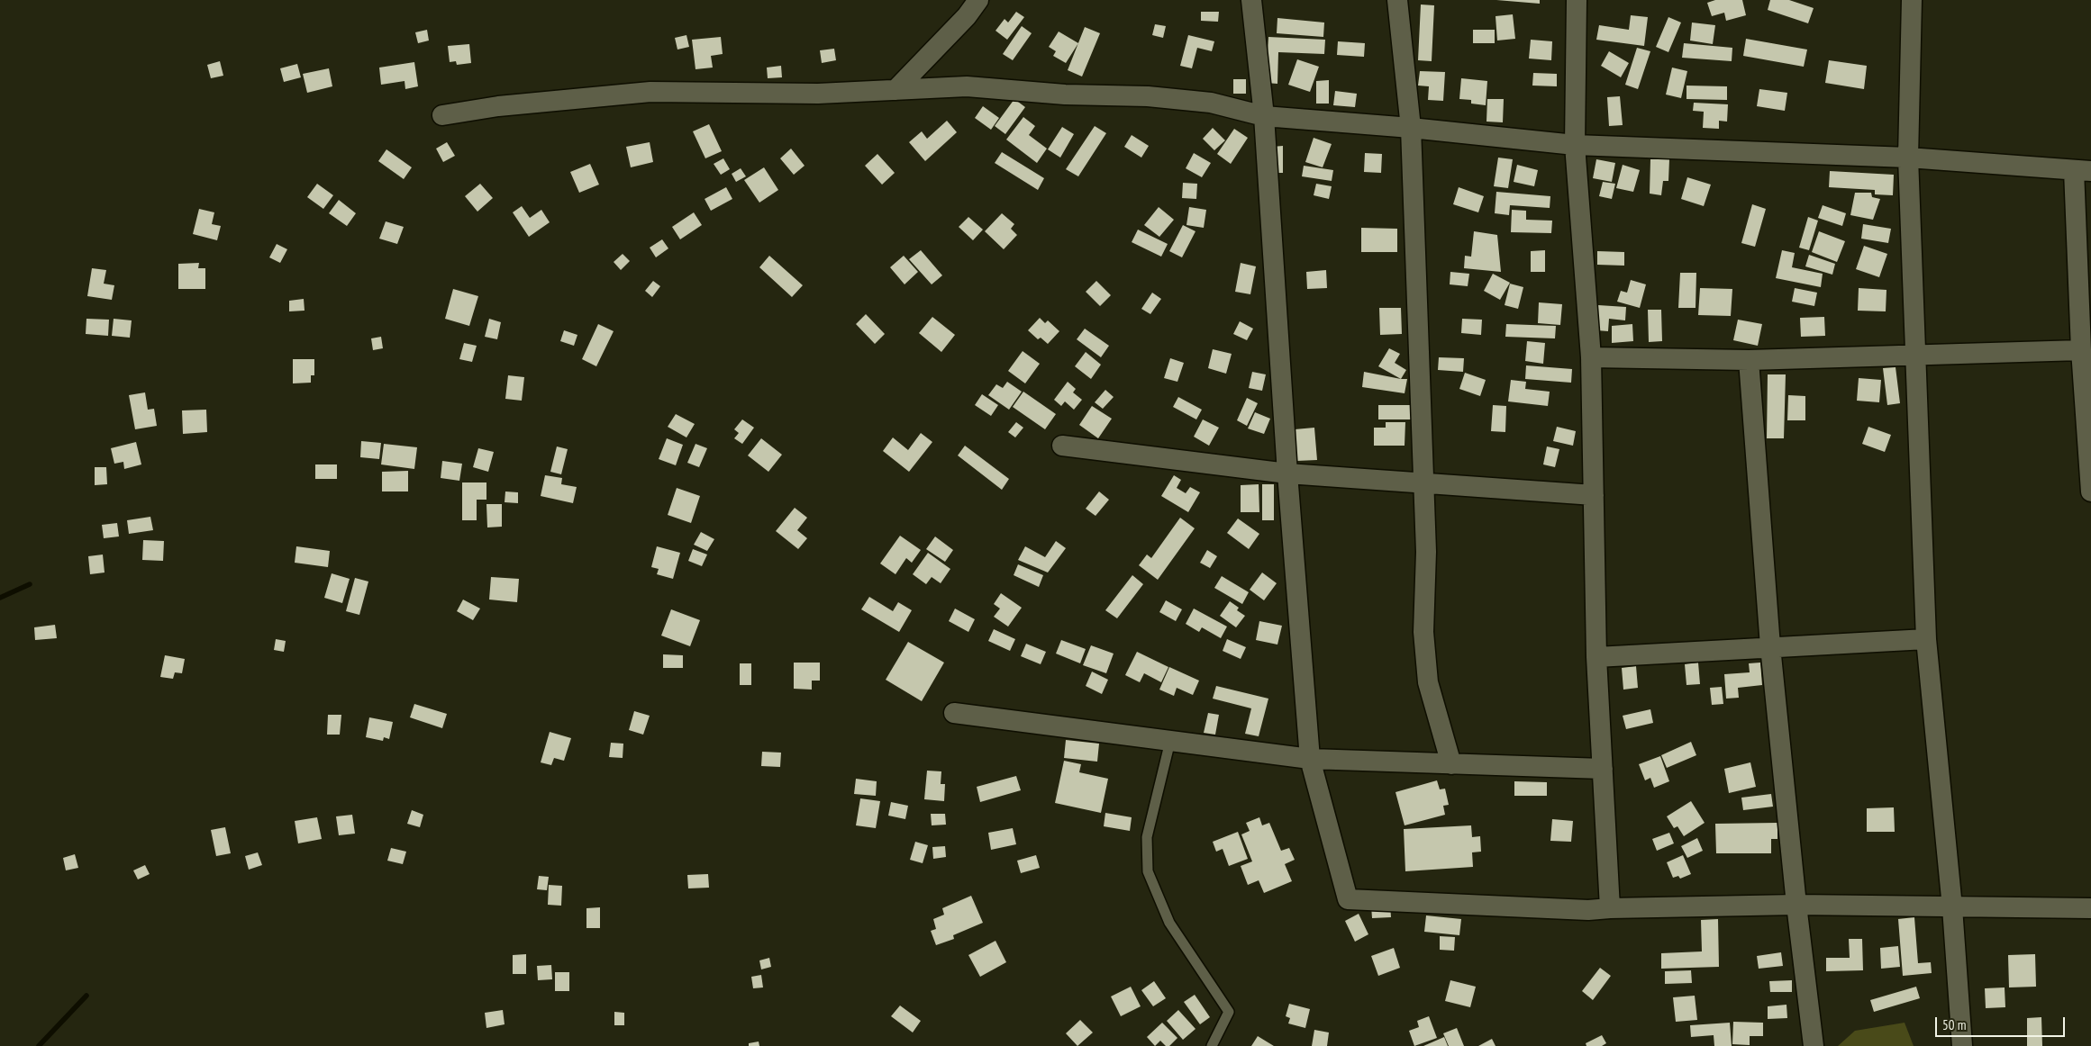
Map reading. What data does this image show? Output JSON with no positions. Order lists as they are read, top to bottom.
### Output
{
  "scale_bar": "50 m"
}
